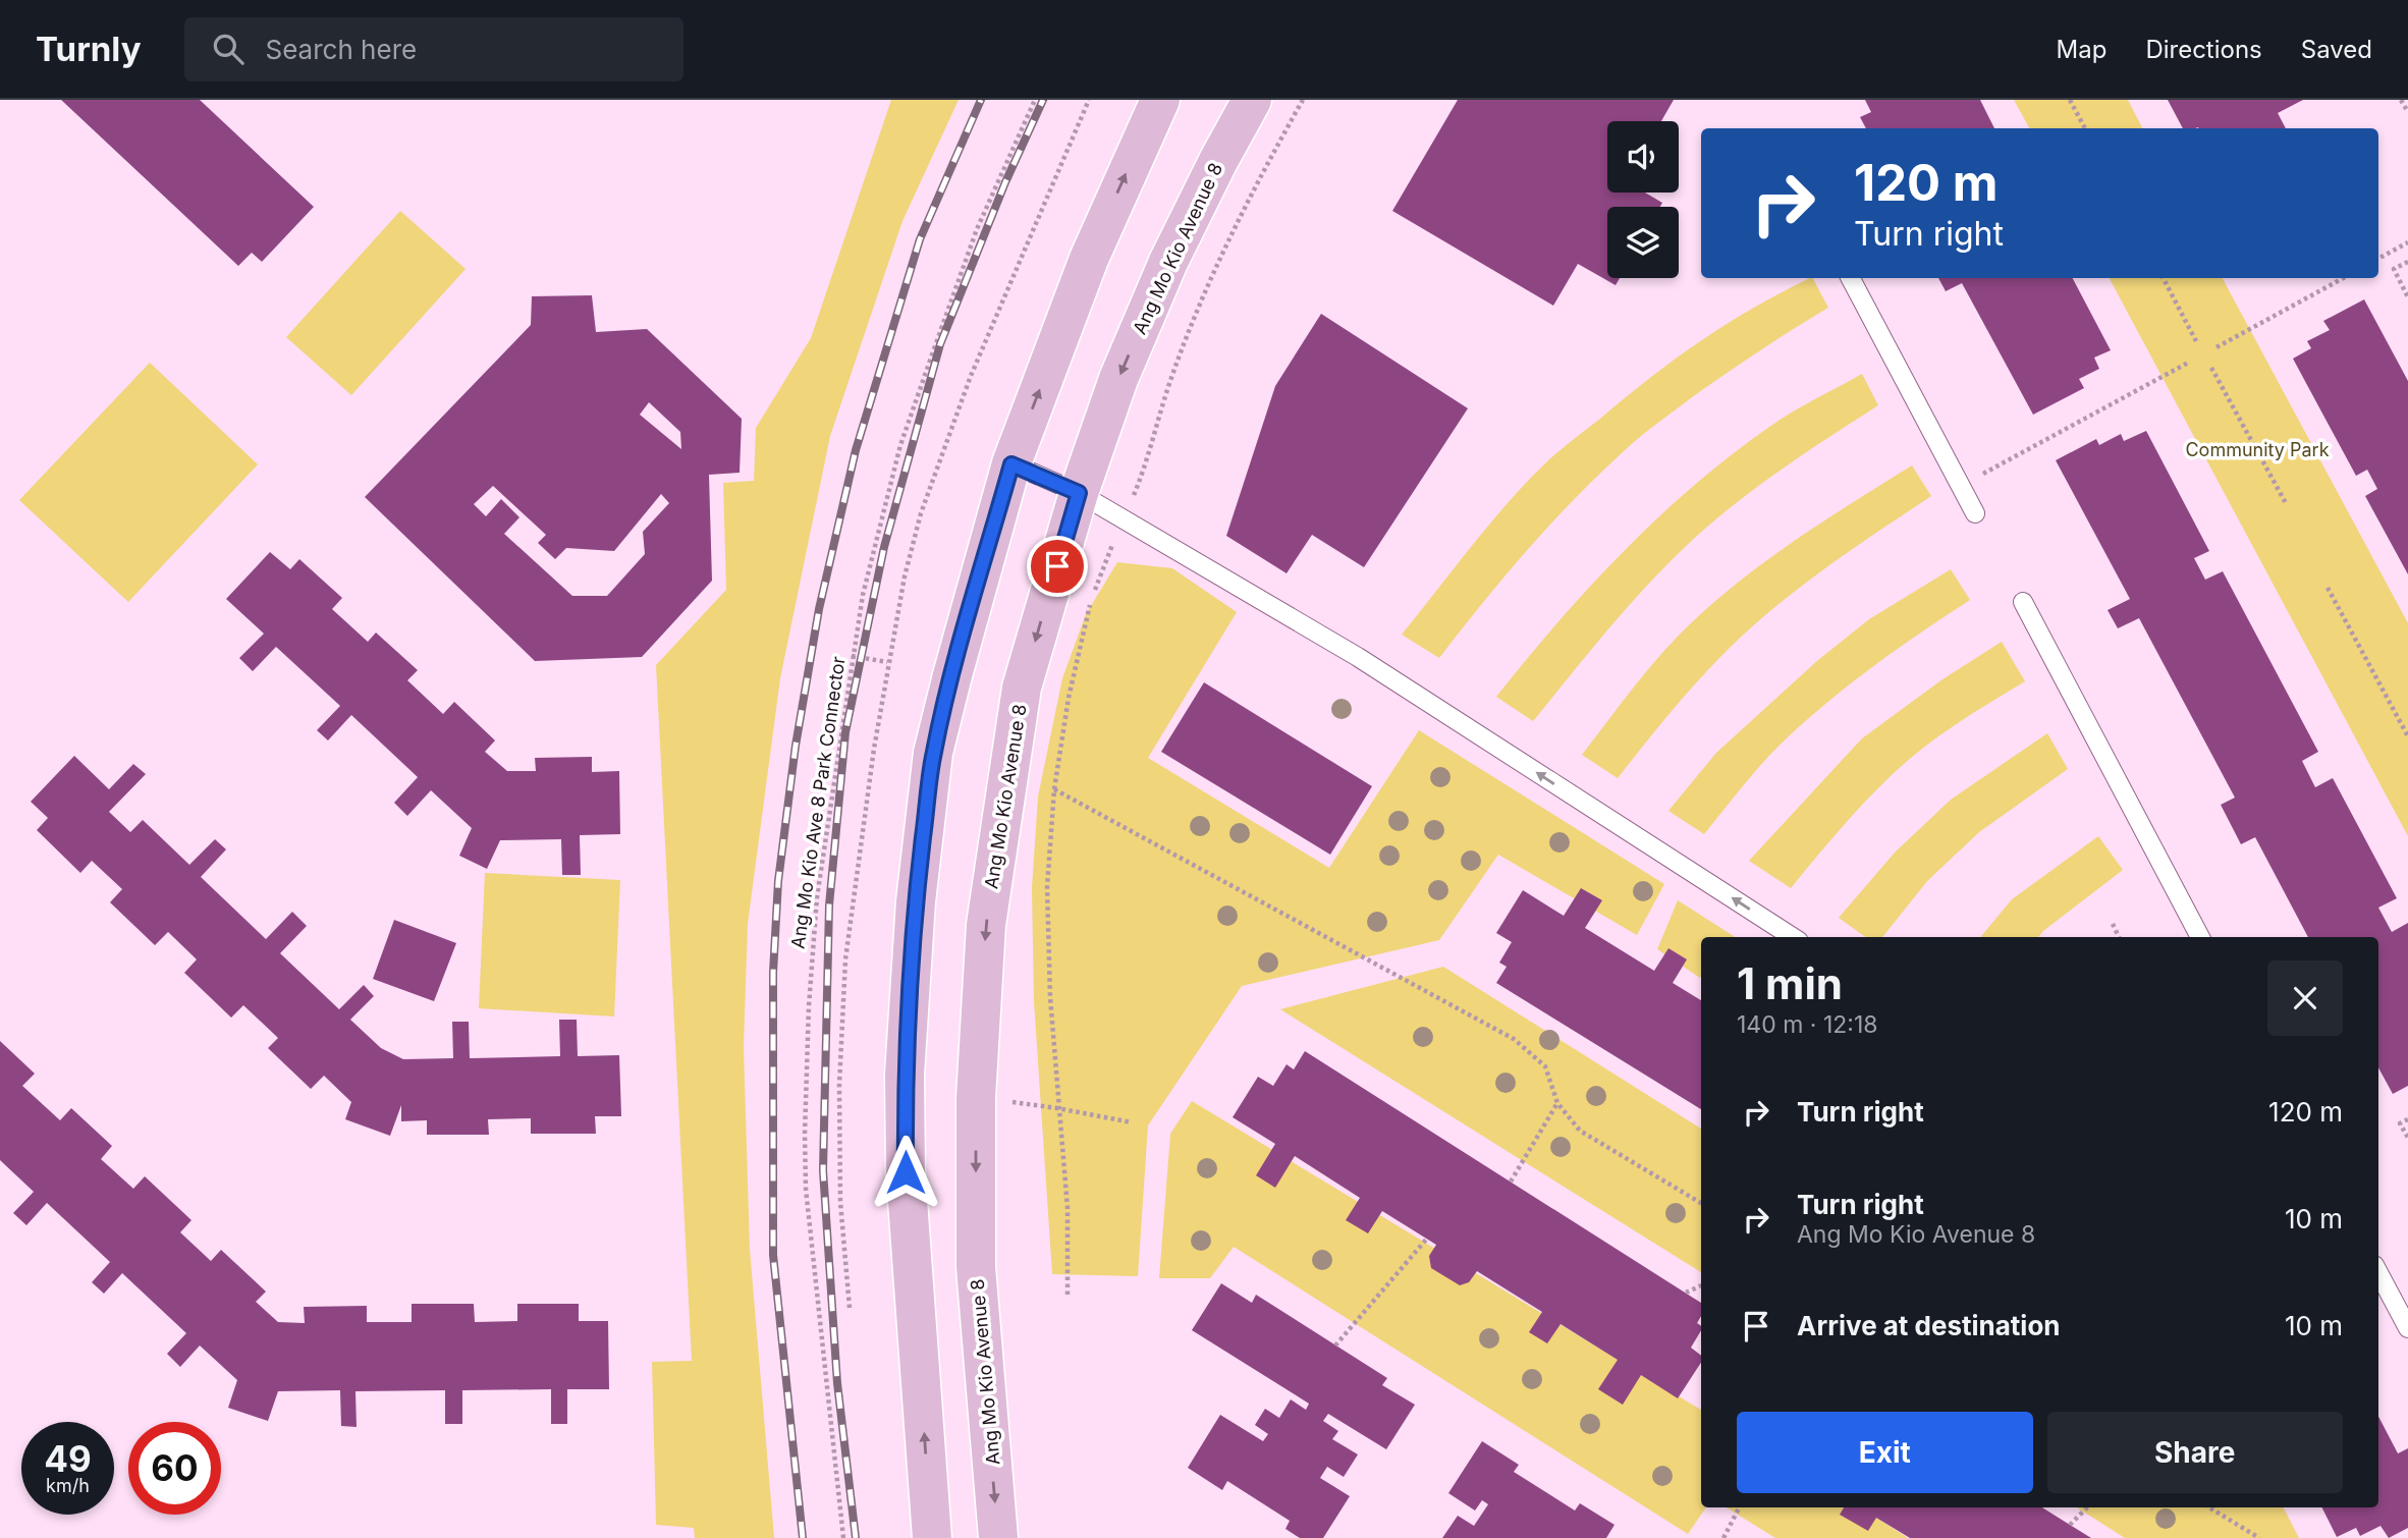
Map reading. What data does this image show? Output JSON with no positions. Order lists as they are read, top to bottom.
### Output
{
  "streets": {
    "main road": ["Ang Mo Kio Avenue 8"],
    "path": ["Ang Mo Kio Ave 8 Park Connector"]
  },
  "parks": ["Community Park"],
  "page": {
    "header": "Turnly",
    "search": "Search here",
    "nav": ["Map", "Directions", "Saved"],
    "turn": ["120 m", "Turn right"],
    "heading": ["1 min", "140 m · 12:18"],
    "list": [
      {
        "name": "Turn right",
        "value": "120 m"
      },
      {
        "name": "Turn right",
        "note": "Ang Mo Kio Avenue 8",
        "value": "10 m"
      },
      {
        "name": "Arrive at destination",
        "value": "10 m"
      }
    ],
    "buttons": ["Exit", "Share"],
    "speed": "49 km/h",
    "limit": "60"
  }
}
